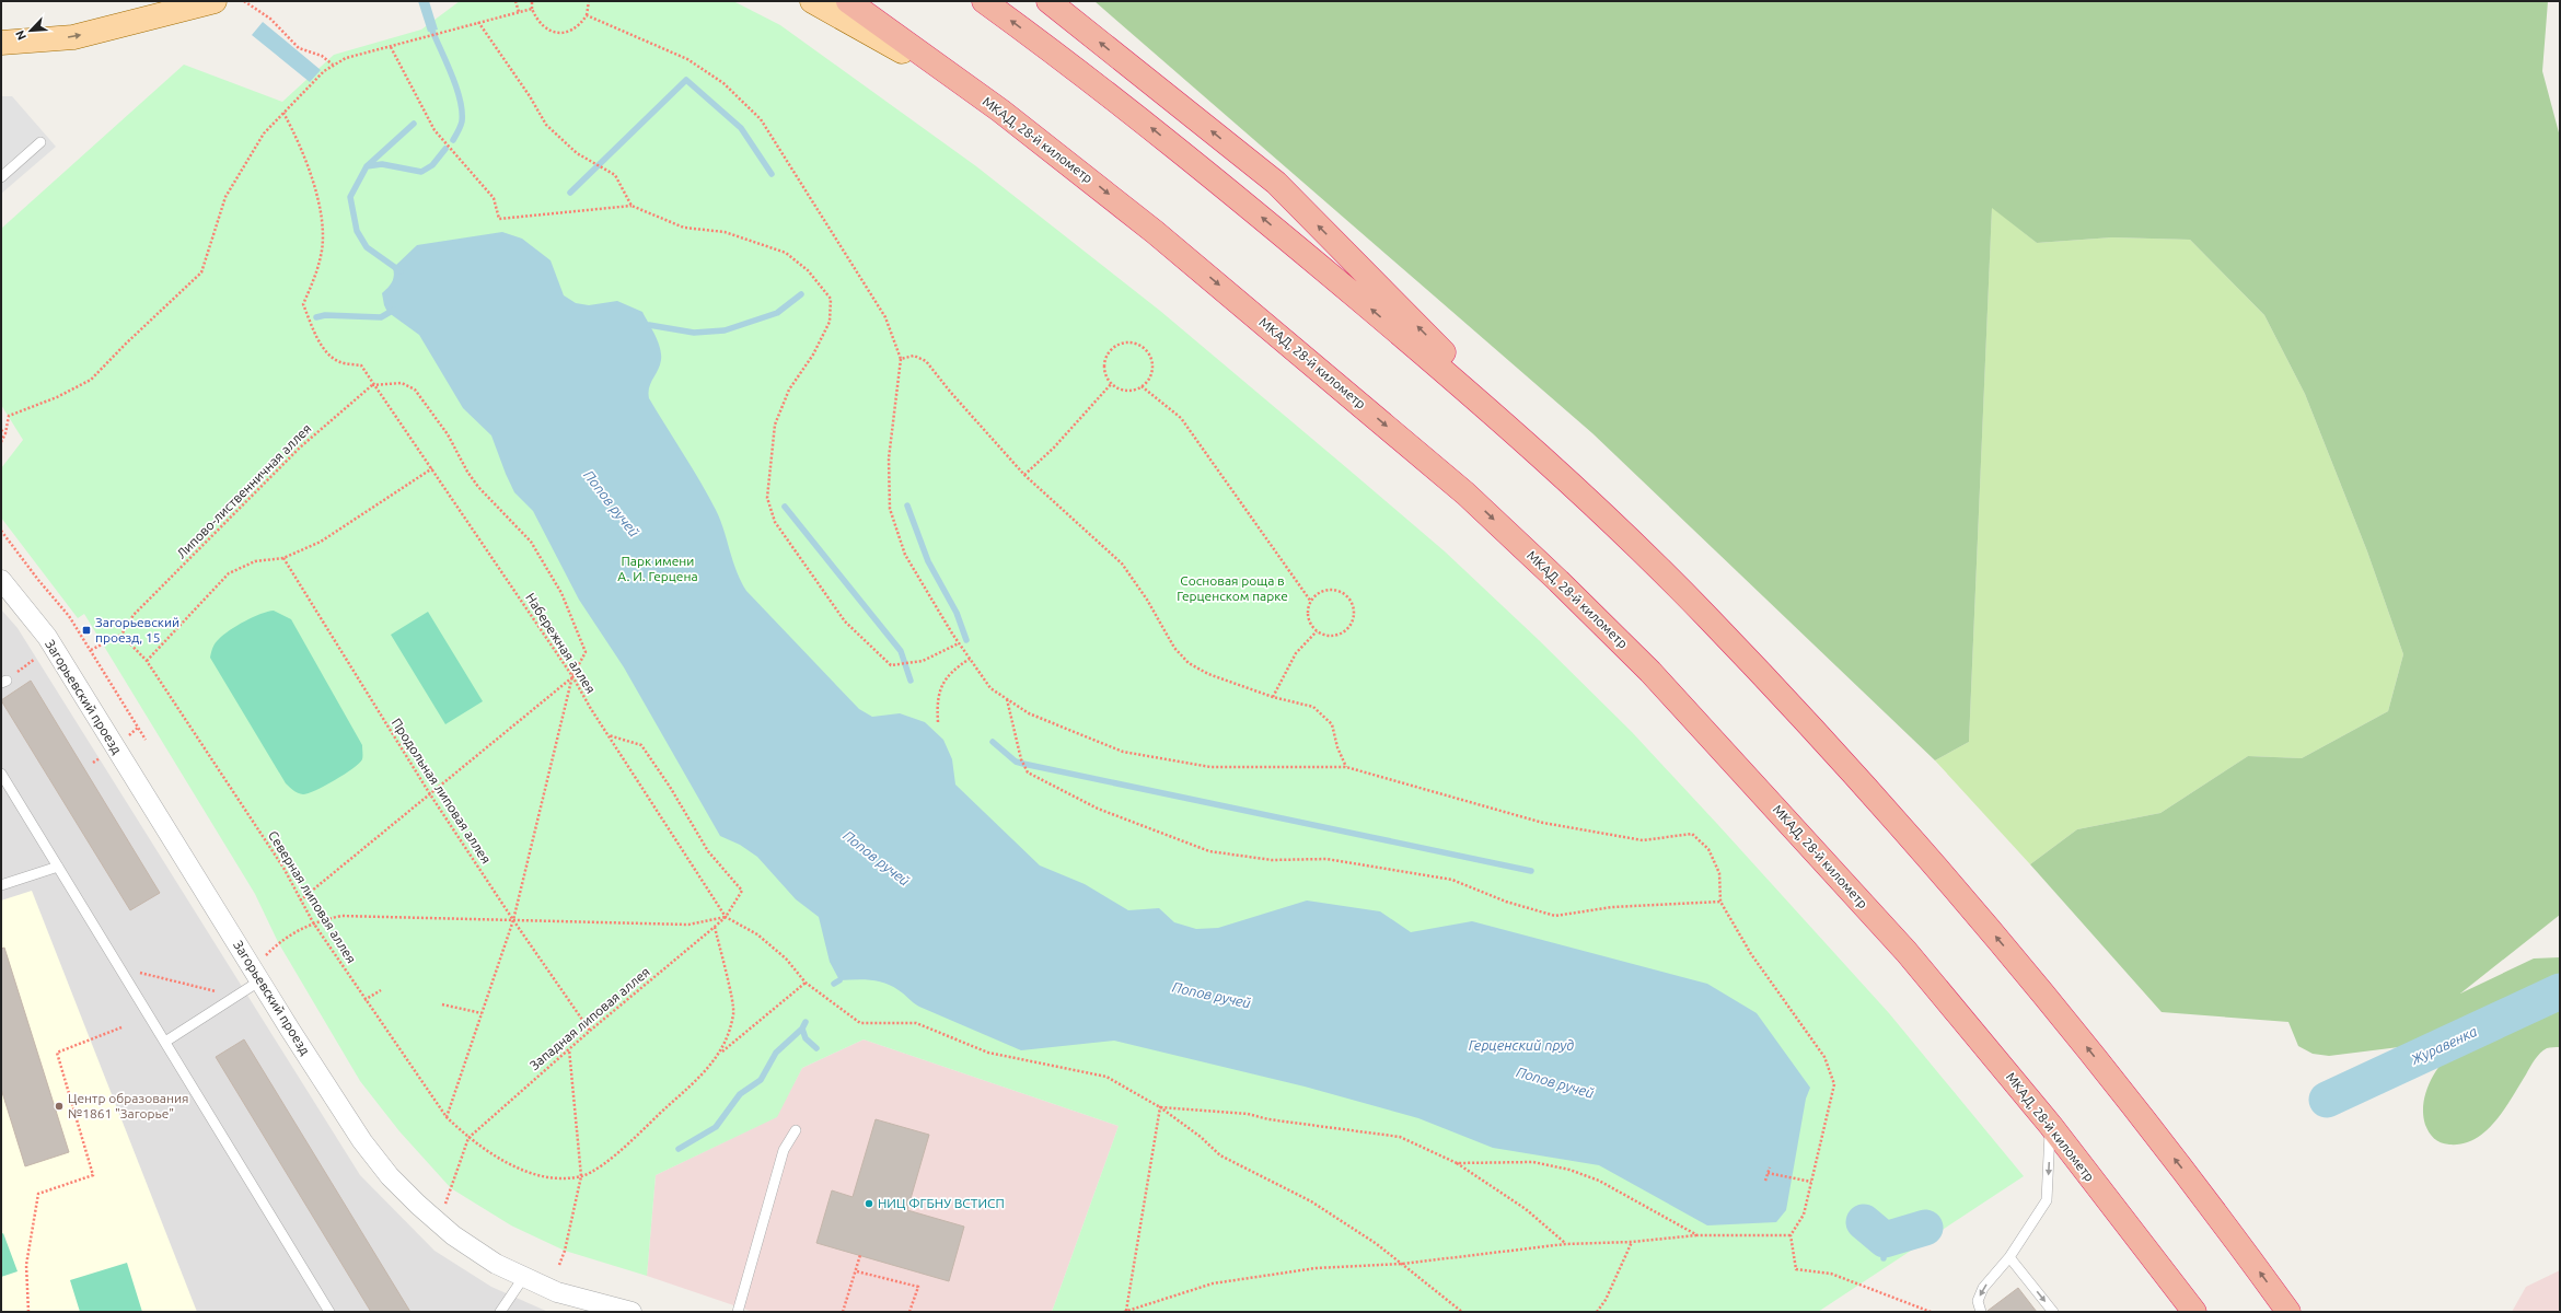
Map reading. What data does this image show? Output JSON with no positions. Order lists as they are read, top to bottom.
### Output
{
  "streets": {
    "highway": ["МКАД, 28-й километр"],
    "street": ["Загорьевский проезд"],
    "path": [
      "Липово-лиственничная аллея",
      "Набережная аллея",
      "Продольная липовая аллея",
      "Северная липовая аллея",
      "Западная липовая аллея"
    ]
  },
  "crossings": [
    ["Липово-лиственничная аллея", "Набережная аллея"],
    ["Липово-лиственничная аллея", "Северная липовая аллея"],
    ["Набережная аллея", "Западная липовая аллея"],
    ["Продольная липовая аллея", "Западная липовая аллея"],
    ["Северная липовая аллея", "Западная липовая аллея"]
  ],
  "water": ["Попов ручей", "Герценский пруд", "Журавенка"],
  "parks": ["Парк имени А. И. Герцена", "Сосновая роща в Герценском парке"],
  "places": {
    "transit": ["Загорьевский проезд, 15"],
    "other": ["Центр образования №1861 \"Загорье\"", "НИЦ ФГБНУ ВСТИСП"]
  },
  "north": "bottom left"
}
